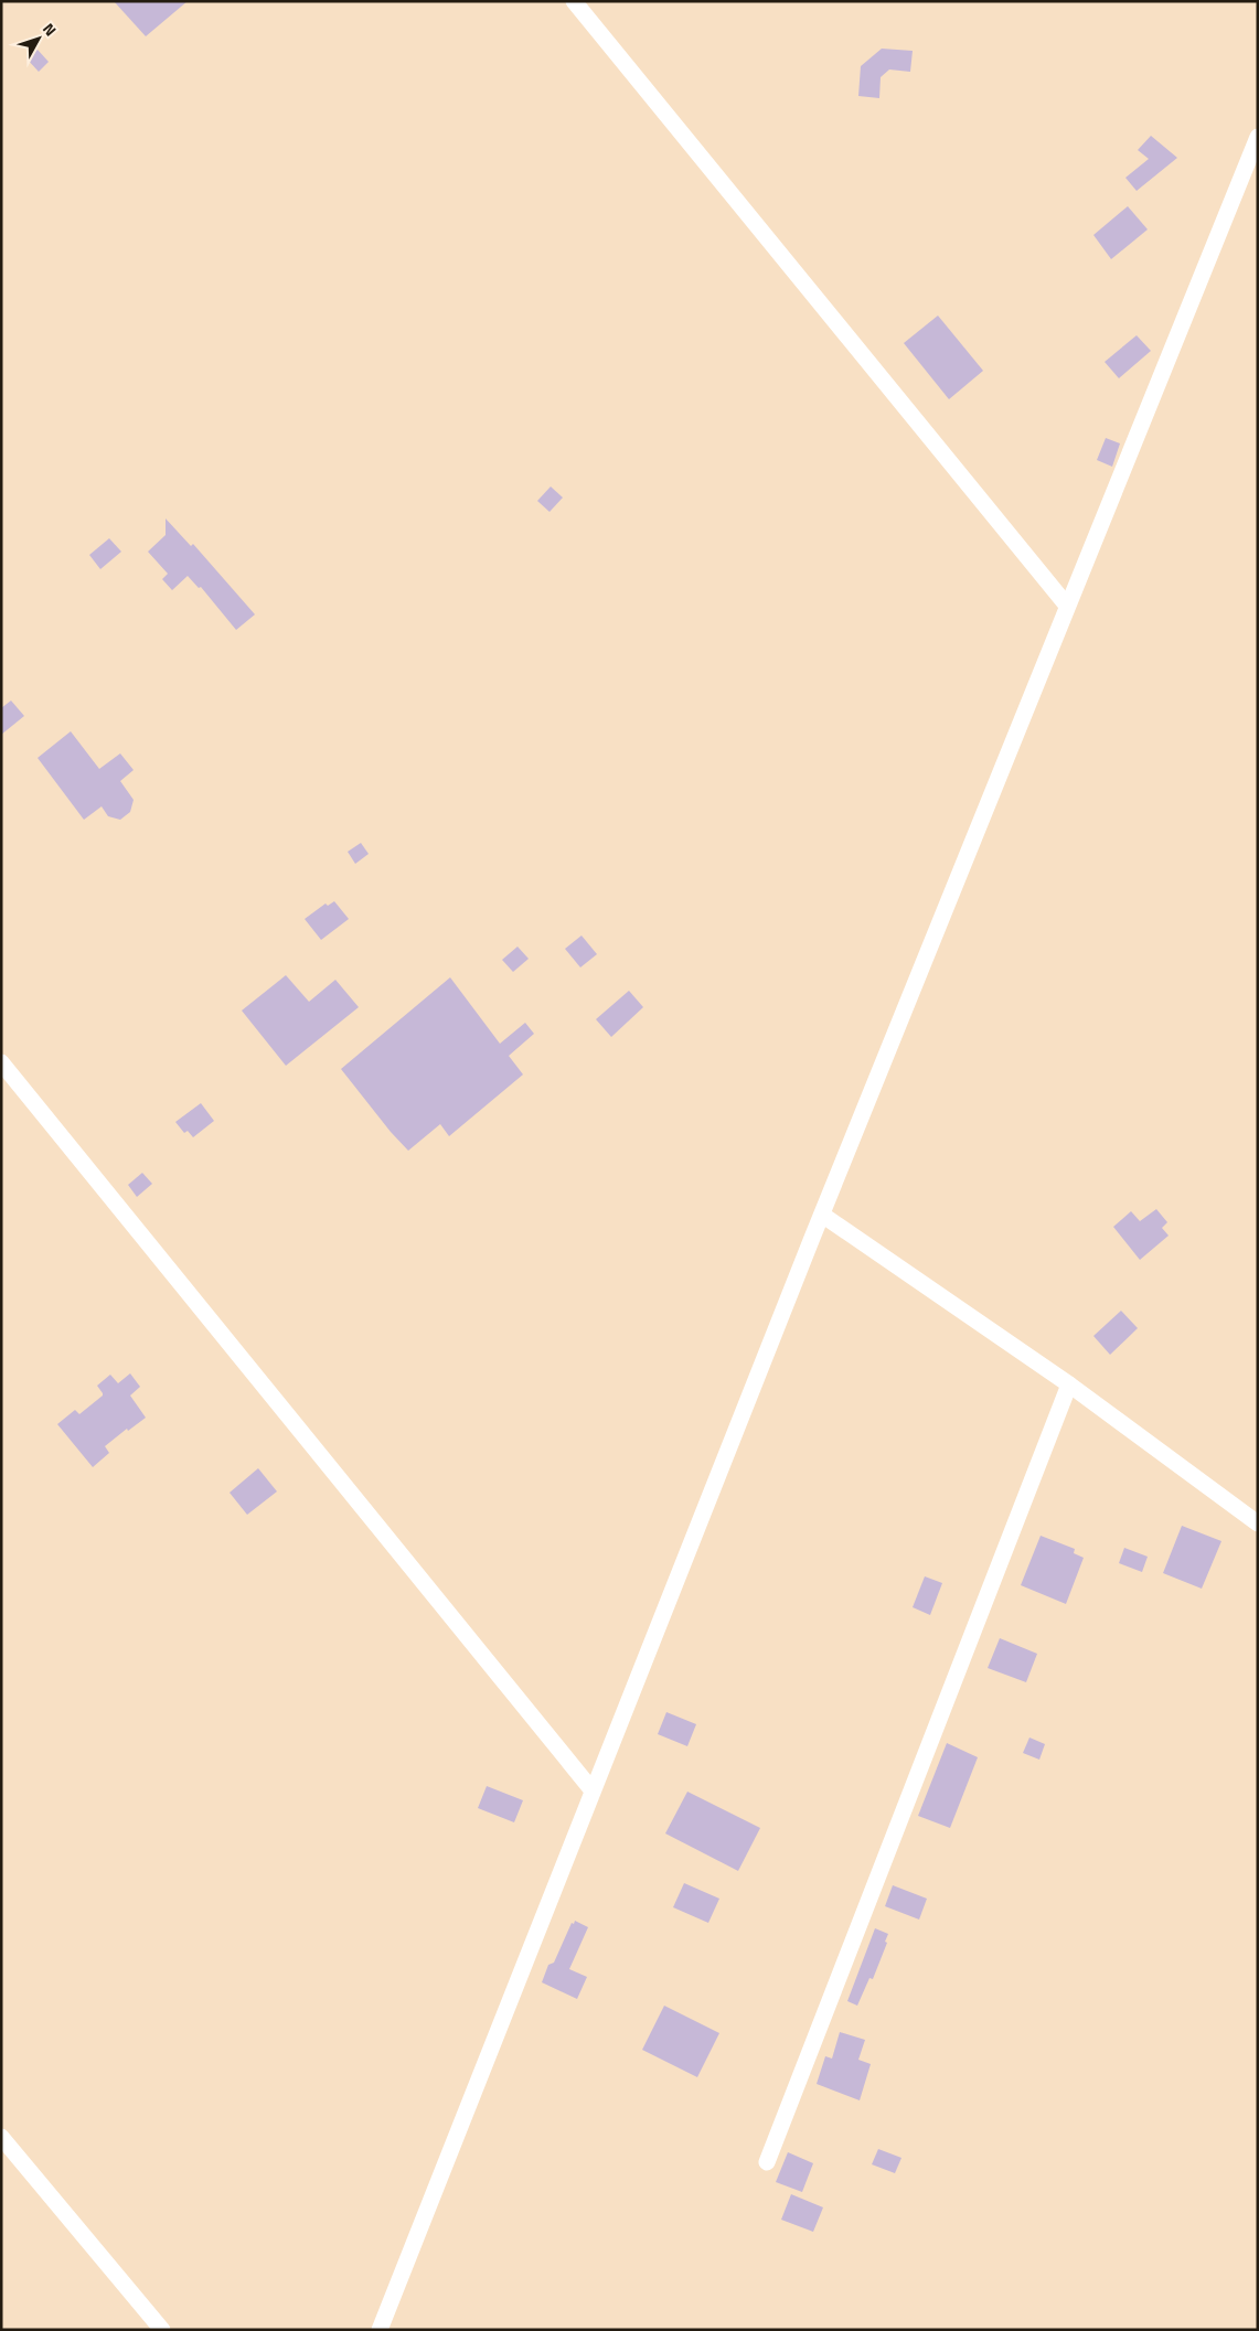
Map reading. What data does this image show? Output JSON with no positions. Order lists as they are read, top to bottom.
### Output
{
  "north": "top right"
}
